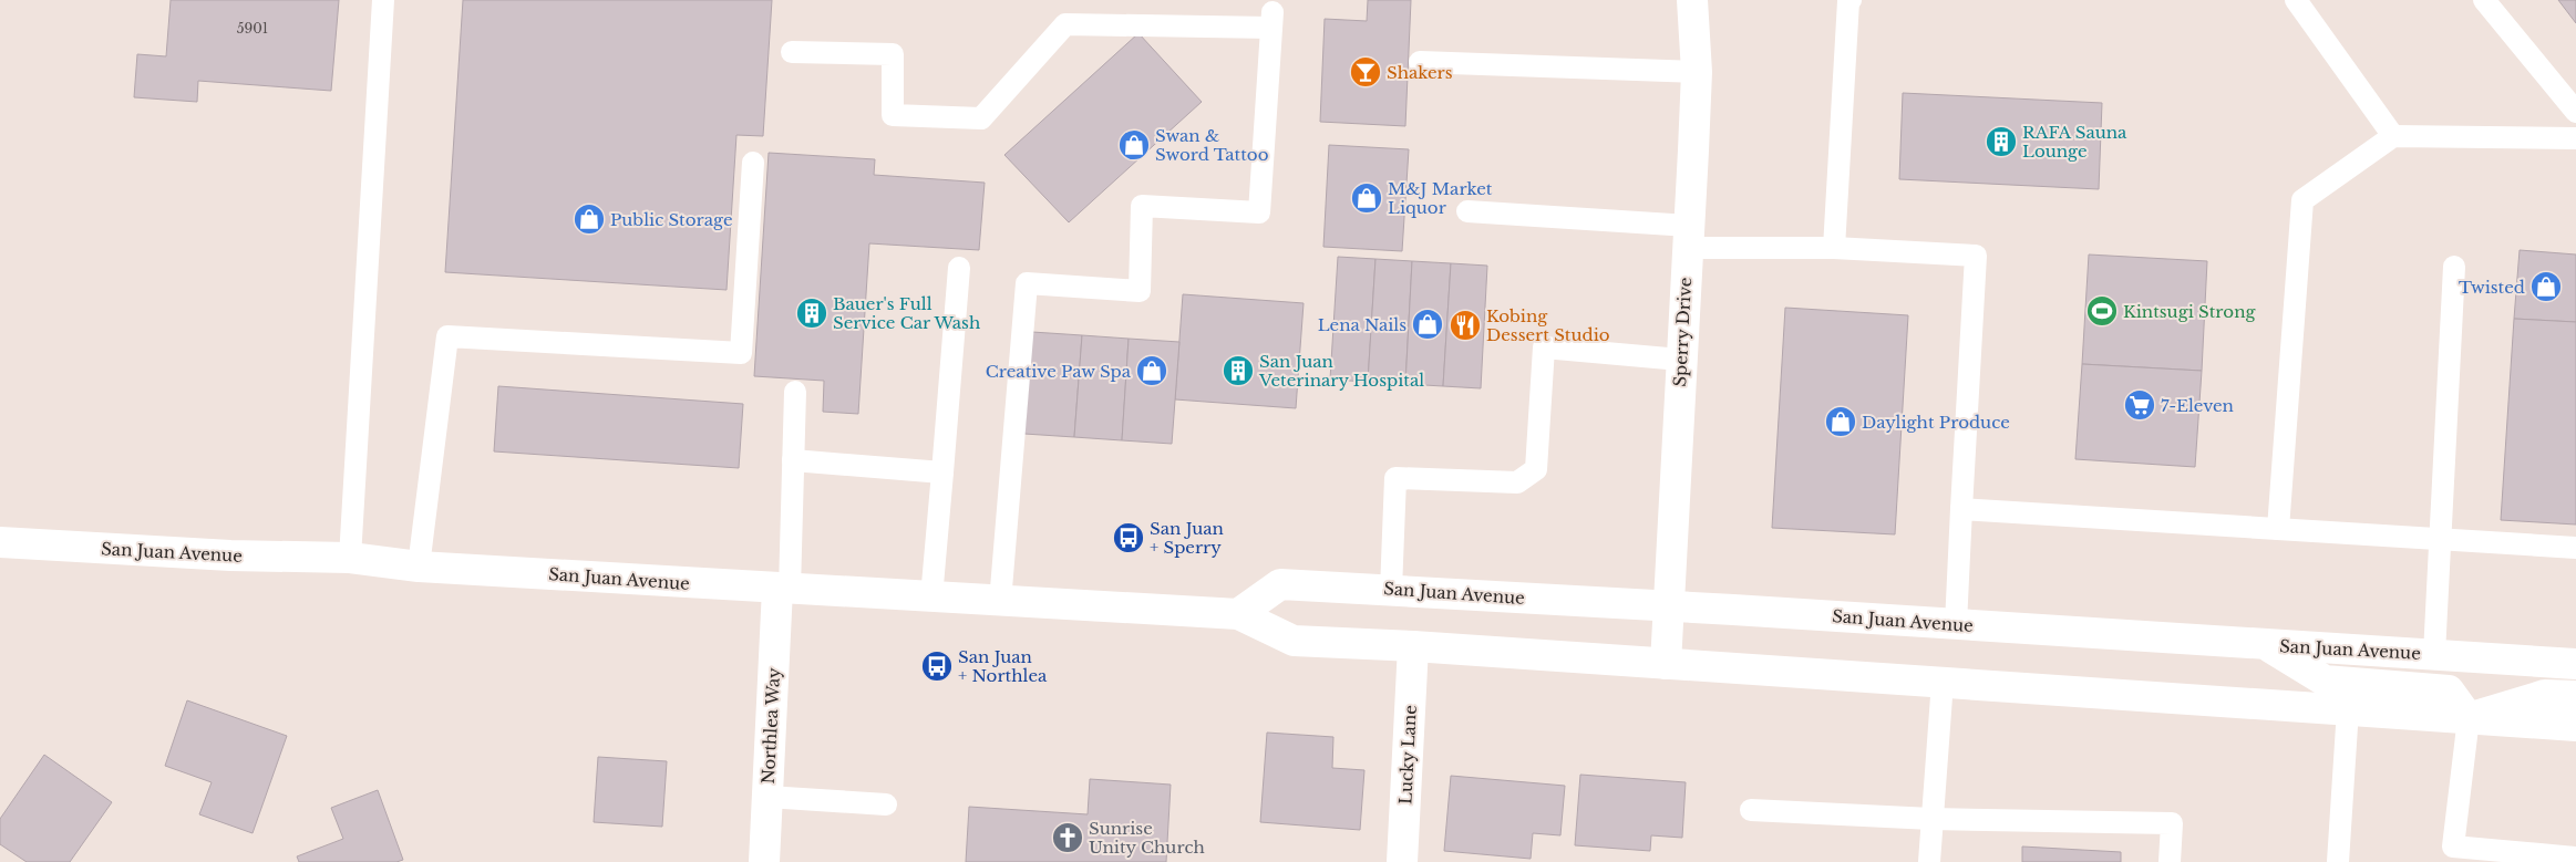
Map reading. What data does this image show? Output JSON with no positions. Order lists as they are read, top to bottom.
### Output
{
  "streets": {
    "main road": [
      "Sperry Drive",
      "San Juan Avenue",
      "Northlea Way",
      "Lucky Lane"
    ]
  },
  "crossings": [
    ["Sperry Drive", "San Juan Avenue"],
    ["San Juan Avenue", "Northlea Way"],
    ["San Juan Avenue", "Lucky Lane"]
  ],
  "places": {
    "bar": ["Shakers"],
    "building": ["RAFA Sauna Lounge", "Bauer's Full Service Car Wash", "San Juan Veterinary Hospital"],
    "shop": [
      "Swan & Sword Tattoo",
      "M&J Market Liquor",
      "Public Storage",
      "Twisted",
      "Lena Nails",
      "Creative Paw Spa",
      "Daylight Produce"
    ],
    "sports": ["Kintsugi Strong"],
    "restaurant": ["Kobing Dessert Studio"],
    "supermarket": ["7-Eleven"],
    "bus stop": ["San Juan + Sperry", "San Juan + Northlea"],
    "church": ["Sunrise Unity Church"]
  },
  "house_numbers": ["5901"]
}
